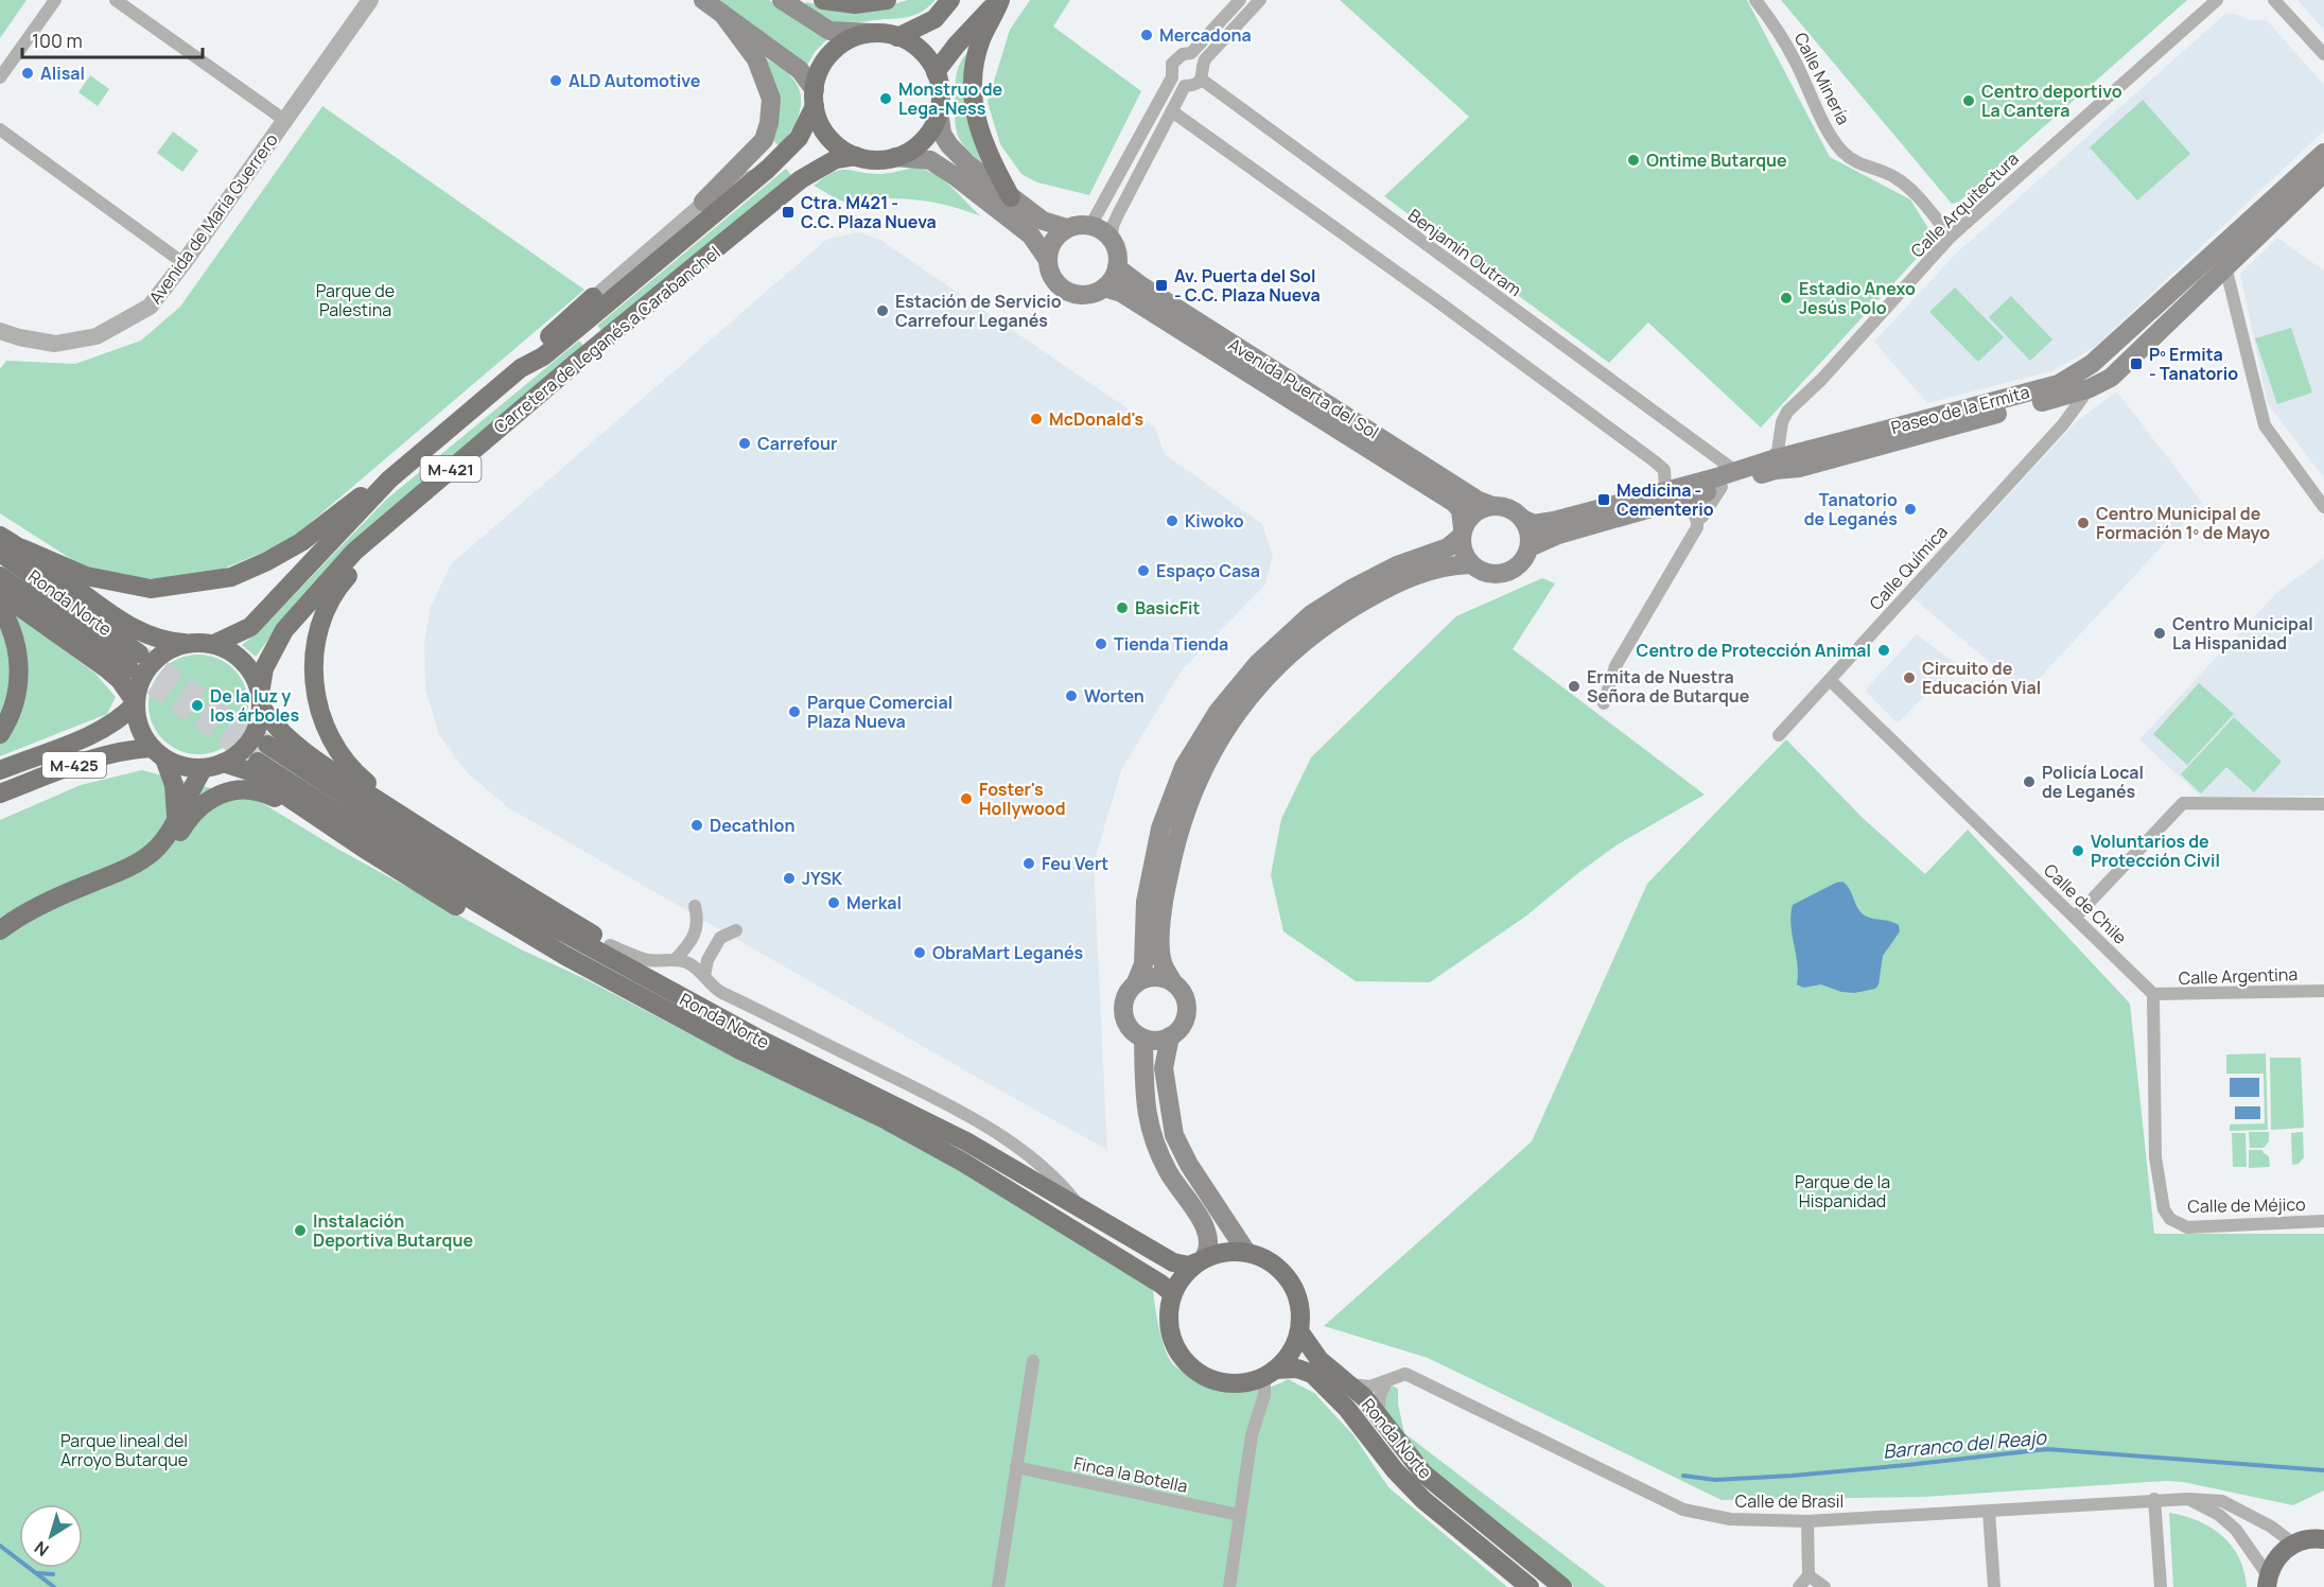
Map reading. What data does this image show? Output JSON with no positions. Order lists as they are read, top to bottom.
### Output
{
  "streets": {
    "main road": [
      "Carretera de Leganés a Carabanchel",
      "Avenida Puerta del Sol",
      "Paseo de la Ermita",
      "M-421",
      "Ronda Norte",
      "M-425"
    ],
    "street": [
      "Calle Minería",
      "Calle Arquitectura",
      "Avenida de María Guerrero",
      "Benjamín Outram",
      "Calle Química",
      "Calle de Chile",
      "Calle Argentina",
      "Calle de Méjico",
      "Finca la Botella",
      "Calle de Brasil"
    ]
  },
  "crossings": [
    ["Calle Minería", "Calle Arquitectura"],
    ["Calle Arquitectura", "Paseo de la Ermita"],
    ["Benjamín Outram", "Paseo de la Ermita"],
    ["Carretera de Leganés a Carabanchel", "M-421"],
    ["Carretera de Leganés a Carabanchel", "Ronda Norte"],
    ["Carretera de Leganés a Carabanchel", "M-425"],
    ["Avenida Puerta del Sol", "Paseo de la Ermita"],
    ["Paseo de la Ermita", "Calle Química"],
    ["M-421", "Ronda Norte"],
    ["M-421", "M-425"],
    ["Calle Química", "Calle de Chile"],
    ["Ronda Norte", "M-425"],
    ["Ronda Norte", "Calle de Brasil"],
    ["Calle de Chile", "Calle Argentina"],
    ["Calle de Chile", "Calle de Méjico"],
    ["Calle Argentina", "Calle de Méjico"]
  ],
  "water": ["Barranco del Reajo"],
  "parks": ["Parque de Palestina", "Parque de la Hispanidad", "Parque lineal del Arroyo Butarque"],
  "places": {
    "other": [
      "Mercadona",
      "Alisal",
      "ALD Automotive",
      "Monstruo de Lega-Ness",
      "Centro deportivo La Cantera",
      "Ontime Butarque",
      "Estadio Anexo Jesús Polo",
      "Estación de Servicio Carrefour Leganés",
      "McDonald's",
      "Carrefour",
      "Tanatorio de Leganés",
      "Kiwoko",
      "Centro Municipal de Formación 1º de Mayo",
      "Espaço Casa",
      "BasicFit",
      "Centro Municipal La Hispanidad",
      "Tienda Tienda",
      "Centro de Protección Animal",
      "Circuito de Educación Vial",
      "Ermita de Nuestra Señora de Butarque",
      "Worten",
      "De la luz y los árboles",
      "Parque Comercial Plaza Nueva",
      "Policía Local de Leganés",
      "Foster's Hollywood",
      "Decathlon",
      "Voluntarios de Protección Civil",
      "Feu Vert",
      "JYSK",
      "Merkal",
      "ObraMart Leganés",
      "Instalación Deportiva Butarque"
    ],
    "transit": [
      "Ctra. M421 - C.C. Plaza Nueva",
      "Av. Puerta del Sol - C.C. Plaza Nueva",
      "Pº Ermita - Tanatorio",
      "Medicina - Cementerio"
    ]
  },
  "scale_bar": "100 m",
  "north": "bottom left"
}
